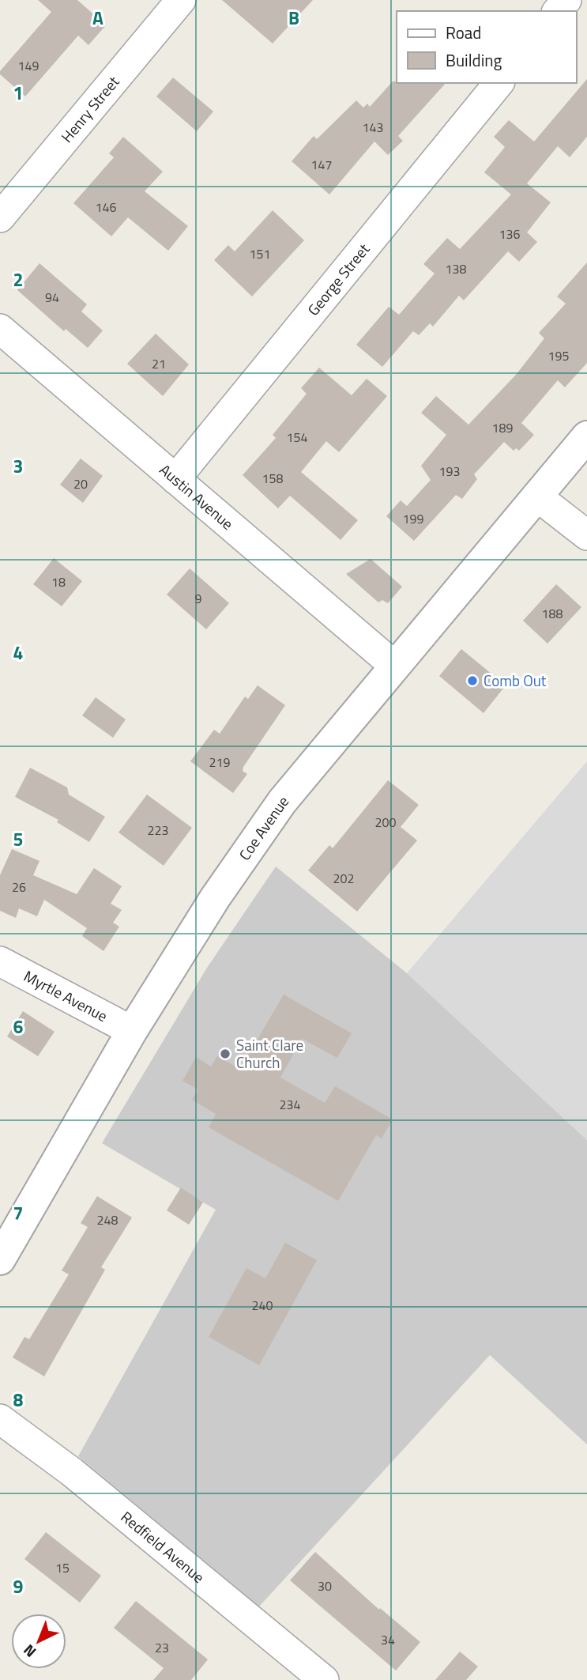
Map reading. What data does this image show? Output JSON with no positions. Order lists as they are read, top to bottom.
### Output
{
  "streets": {
    "street": [
      "Henry Street",
      "George Street",
      "Austin Avenue",
      "Coe Avenue",
      "Myrtle Avenue",
      "Redfield Avenue"
    ]
  },
  "crossings": [
    ["George Street", "Austin Avenue"],
    ["Austin Avenue", "Coe Avenue"],
    ["Coe Avenue", "Myrtle Avenue"]
  ],
  "places": ["Comb Out", "Saint Clare Church"],
  "house_numbers": [
    "149",
    "143",
    "147",
    "146",
    "136",
    "151",
    "138",
    "94",
    "195",
    "21",
    "189",
    "154",
    "193",
    "158",
    "20",
    "199",
    "18",
    "9",
    "188",
    "219",
    "200",
    "223",
    "202",
    "26",
    "234",
    "248",
    "240",
    "15",
    "30",
    "34",
    "23"
  ],
  "legend": ["Road", "Building"],
  "north": "bottom left",
  "grid": {
    "columns": ["A", "B"],
    "rows": [
      "1",
      "2",
      "3",
      "4",
      "5",
      "6",
      "7",
      "8",
      "9"
    ]
  }
}
